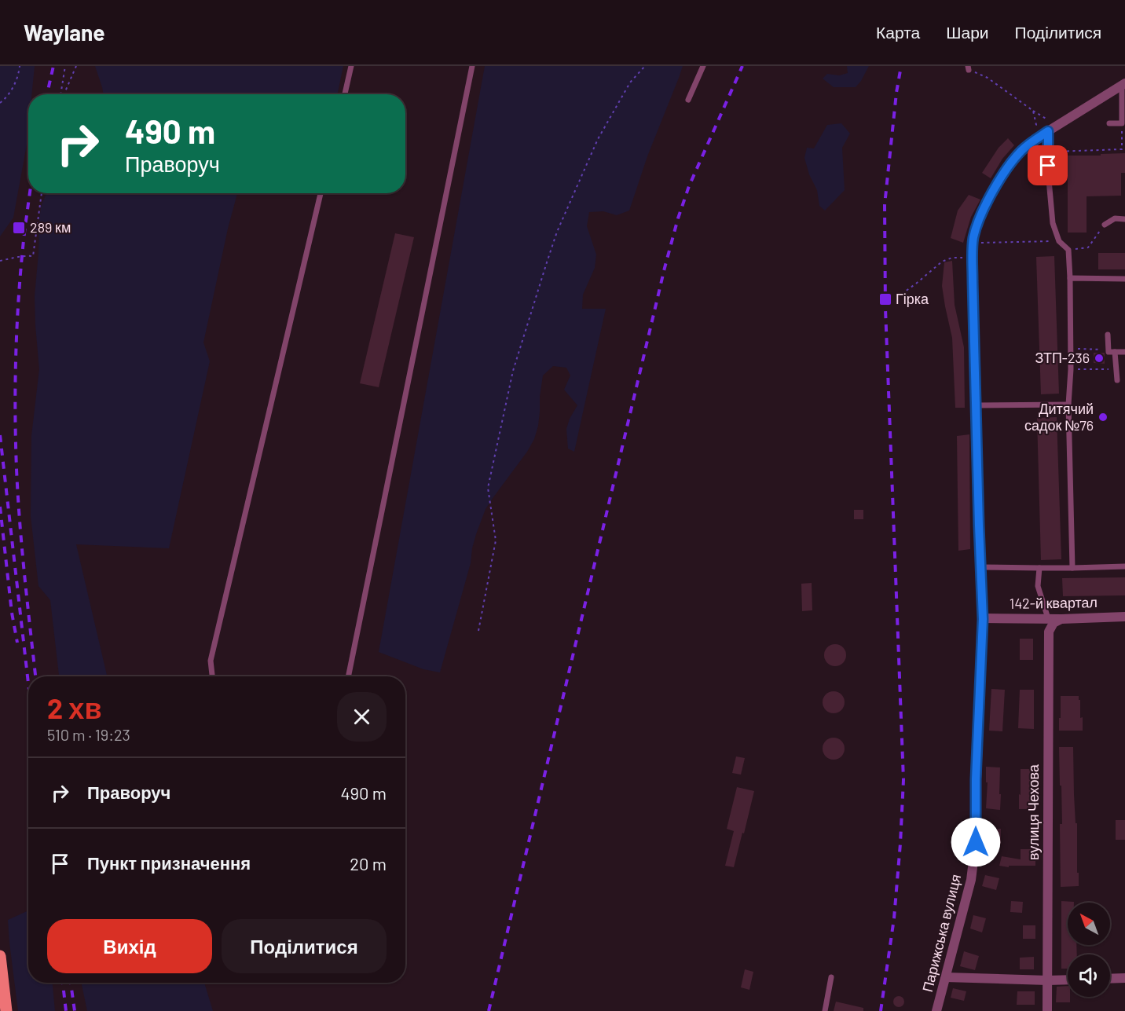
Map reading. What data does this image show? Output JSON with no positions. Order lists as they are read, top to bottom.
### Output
{
  "streets": {
    "street": ["142-й квартал", "вулиця Чехова", "Парижська вулиця"]
  },
  "crossings": [
    ["142-й квартал", "вулиця Чехова"],
    ["142-й квартал", "Парижська вулиця"]
  ],
  "places": {
    "transit": ["289 км", "Гірка"],
    "other": ["ЗТП-236", "Дитячий садок №76"]
  },
  "north": "top left",
  "page": {
    "header": "Waylane",
    "nav": ["Карта", "Шари", "Поділитися"],
    "turn": ["490 m", "Праворуч"],
    "heading": ["2 хв", "510 m · 19:23"],
    "list": [
      {
        "name": "Праворуч",
        "value": "490 m"
      },
      {
        "name": "Пункт призначення",
        "value": "20 m"
      }
    ],
    "buttons": ["Вихід", "Поділитися"]
  }
}
